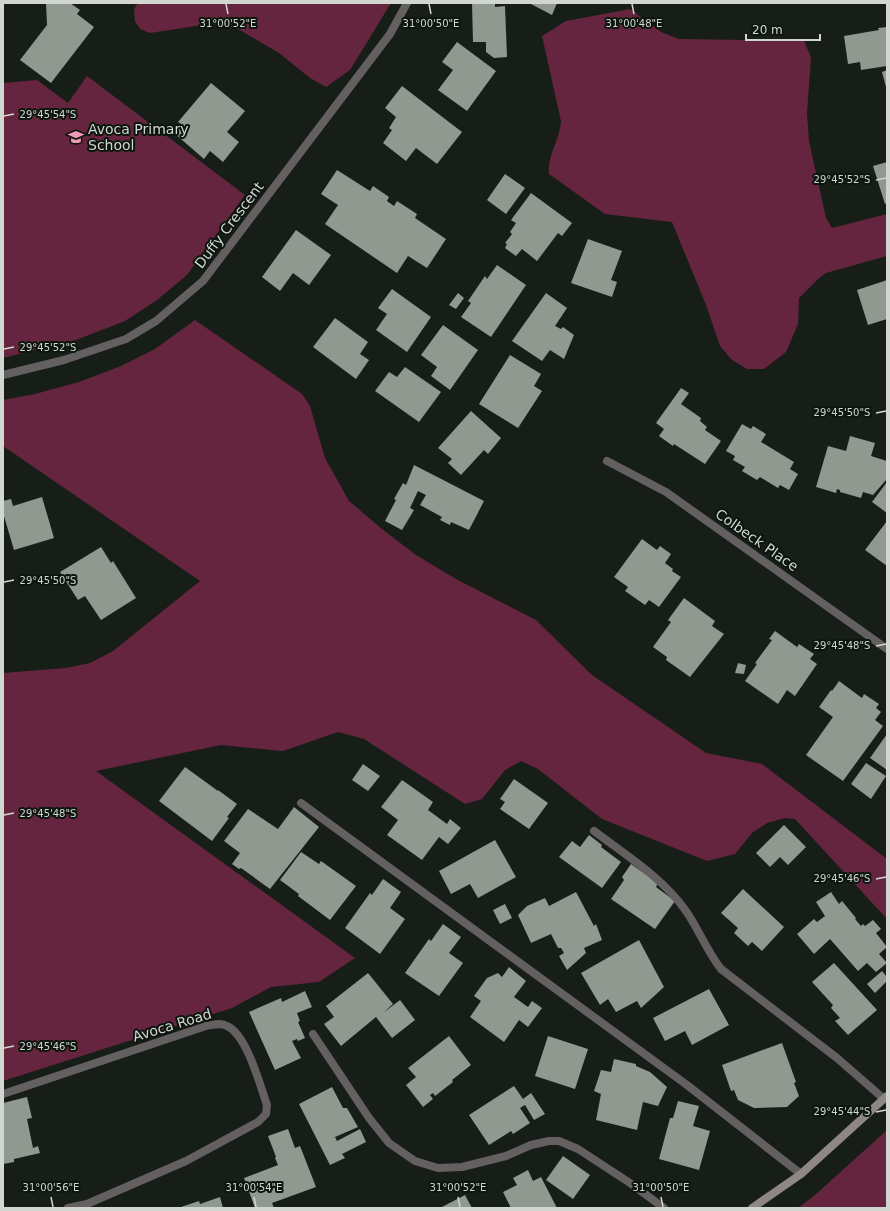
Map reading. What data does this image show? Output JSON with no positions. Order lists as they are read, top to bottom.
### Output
{
  "streets": {
    "street": ["Duffy Crescent", "Colbeck Place", "Avoca Road"]
  },
  "places": {
    "school or university": ["Avoca Primary School"]
  },
  "scale_bar": "20 m",
  "coordinates": [
    "31°00'52\"E",
    "31°00'50\"E",
    "31°00'48\"E",
    "29°45'54\"S",
    "29°45'52\"S",
    "29°45'50\"S",
    "29°45'48\"S",
    "29°45'46\"S",
    "29°45'44\"S",
    "31°00'56\"E",
    "31°00'54\"E"
  ]
}
